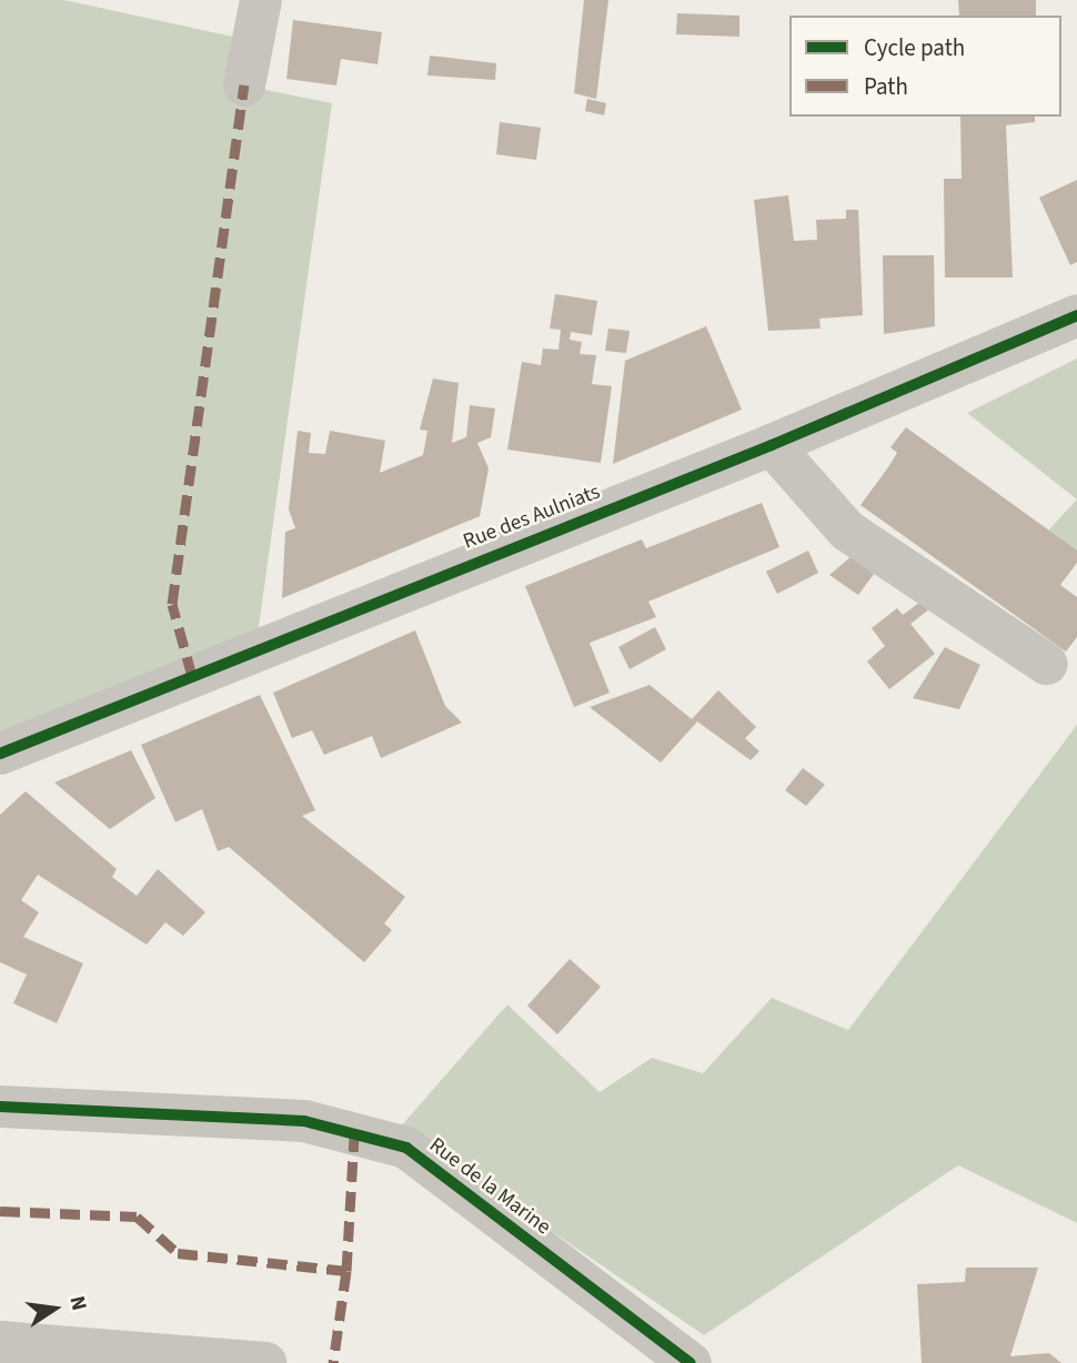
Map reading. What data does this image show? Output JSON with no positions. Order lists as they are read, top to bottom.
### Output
{
  "streets": {
    "street": ["Rue des Aulniats", "Rue de la Marine"]
  },
  "legend": ["Cycle path", "Path"],
  "north": "right"
}
